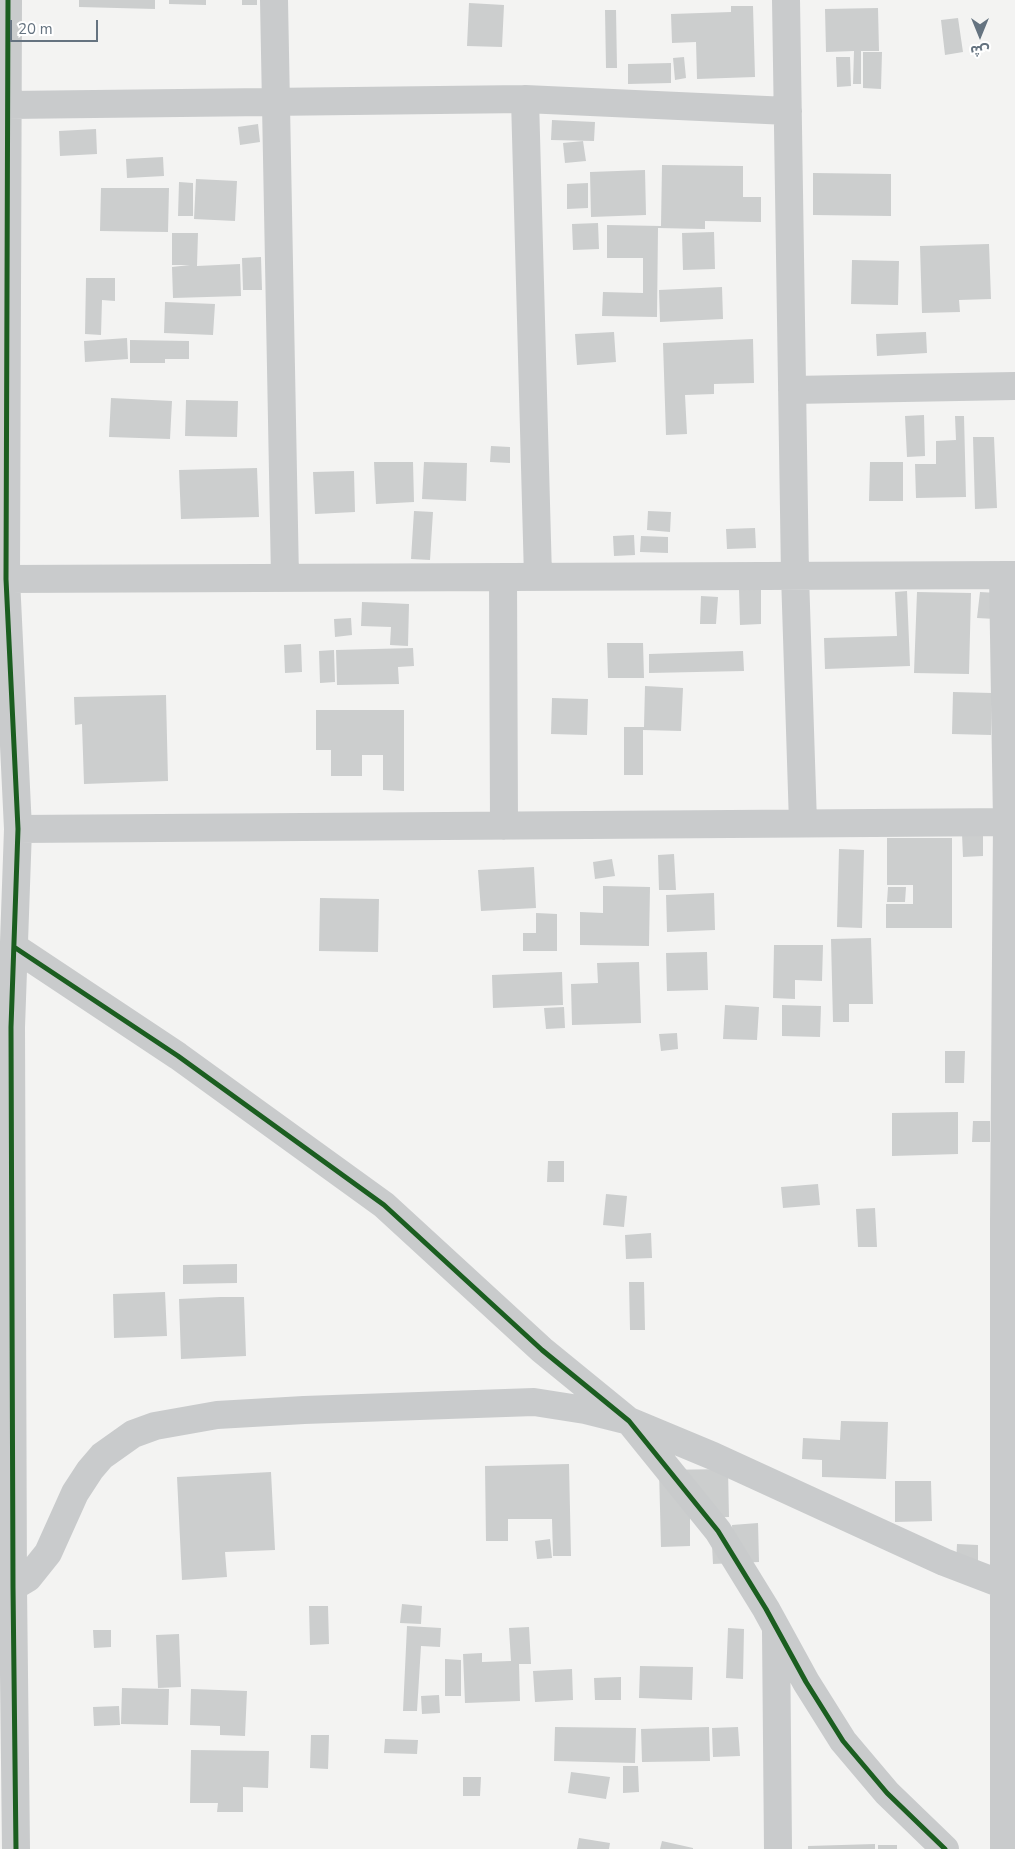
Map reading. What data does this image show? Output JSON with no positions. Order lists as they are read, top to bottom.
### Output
{
  "scale_bar": "20 m",
  "north": "bottom"
}
